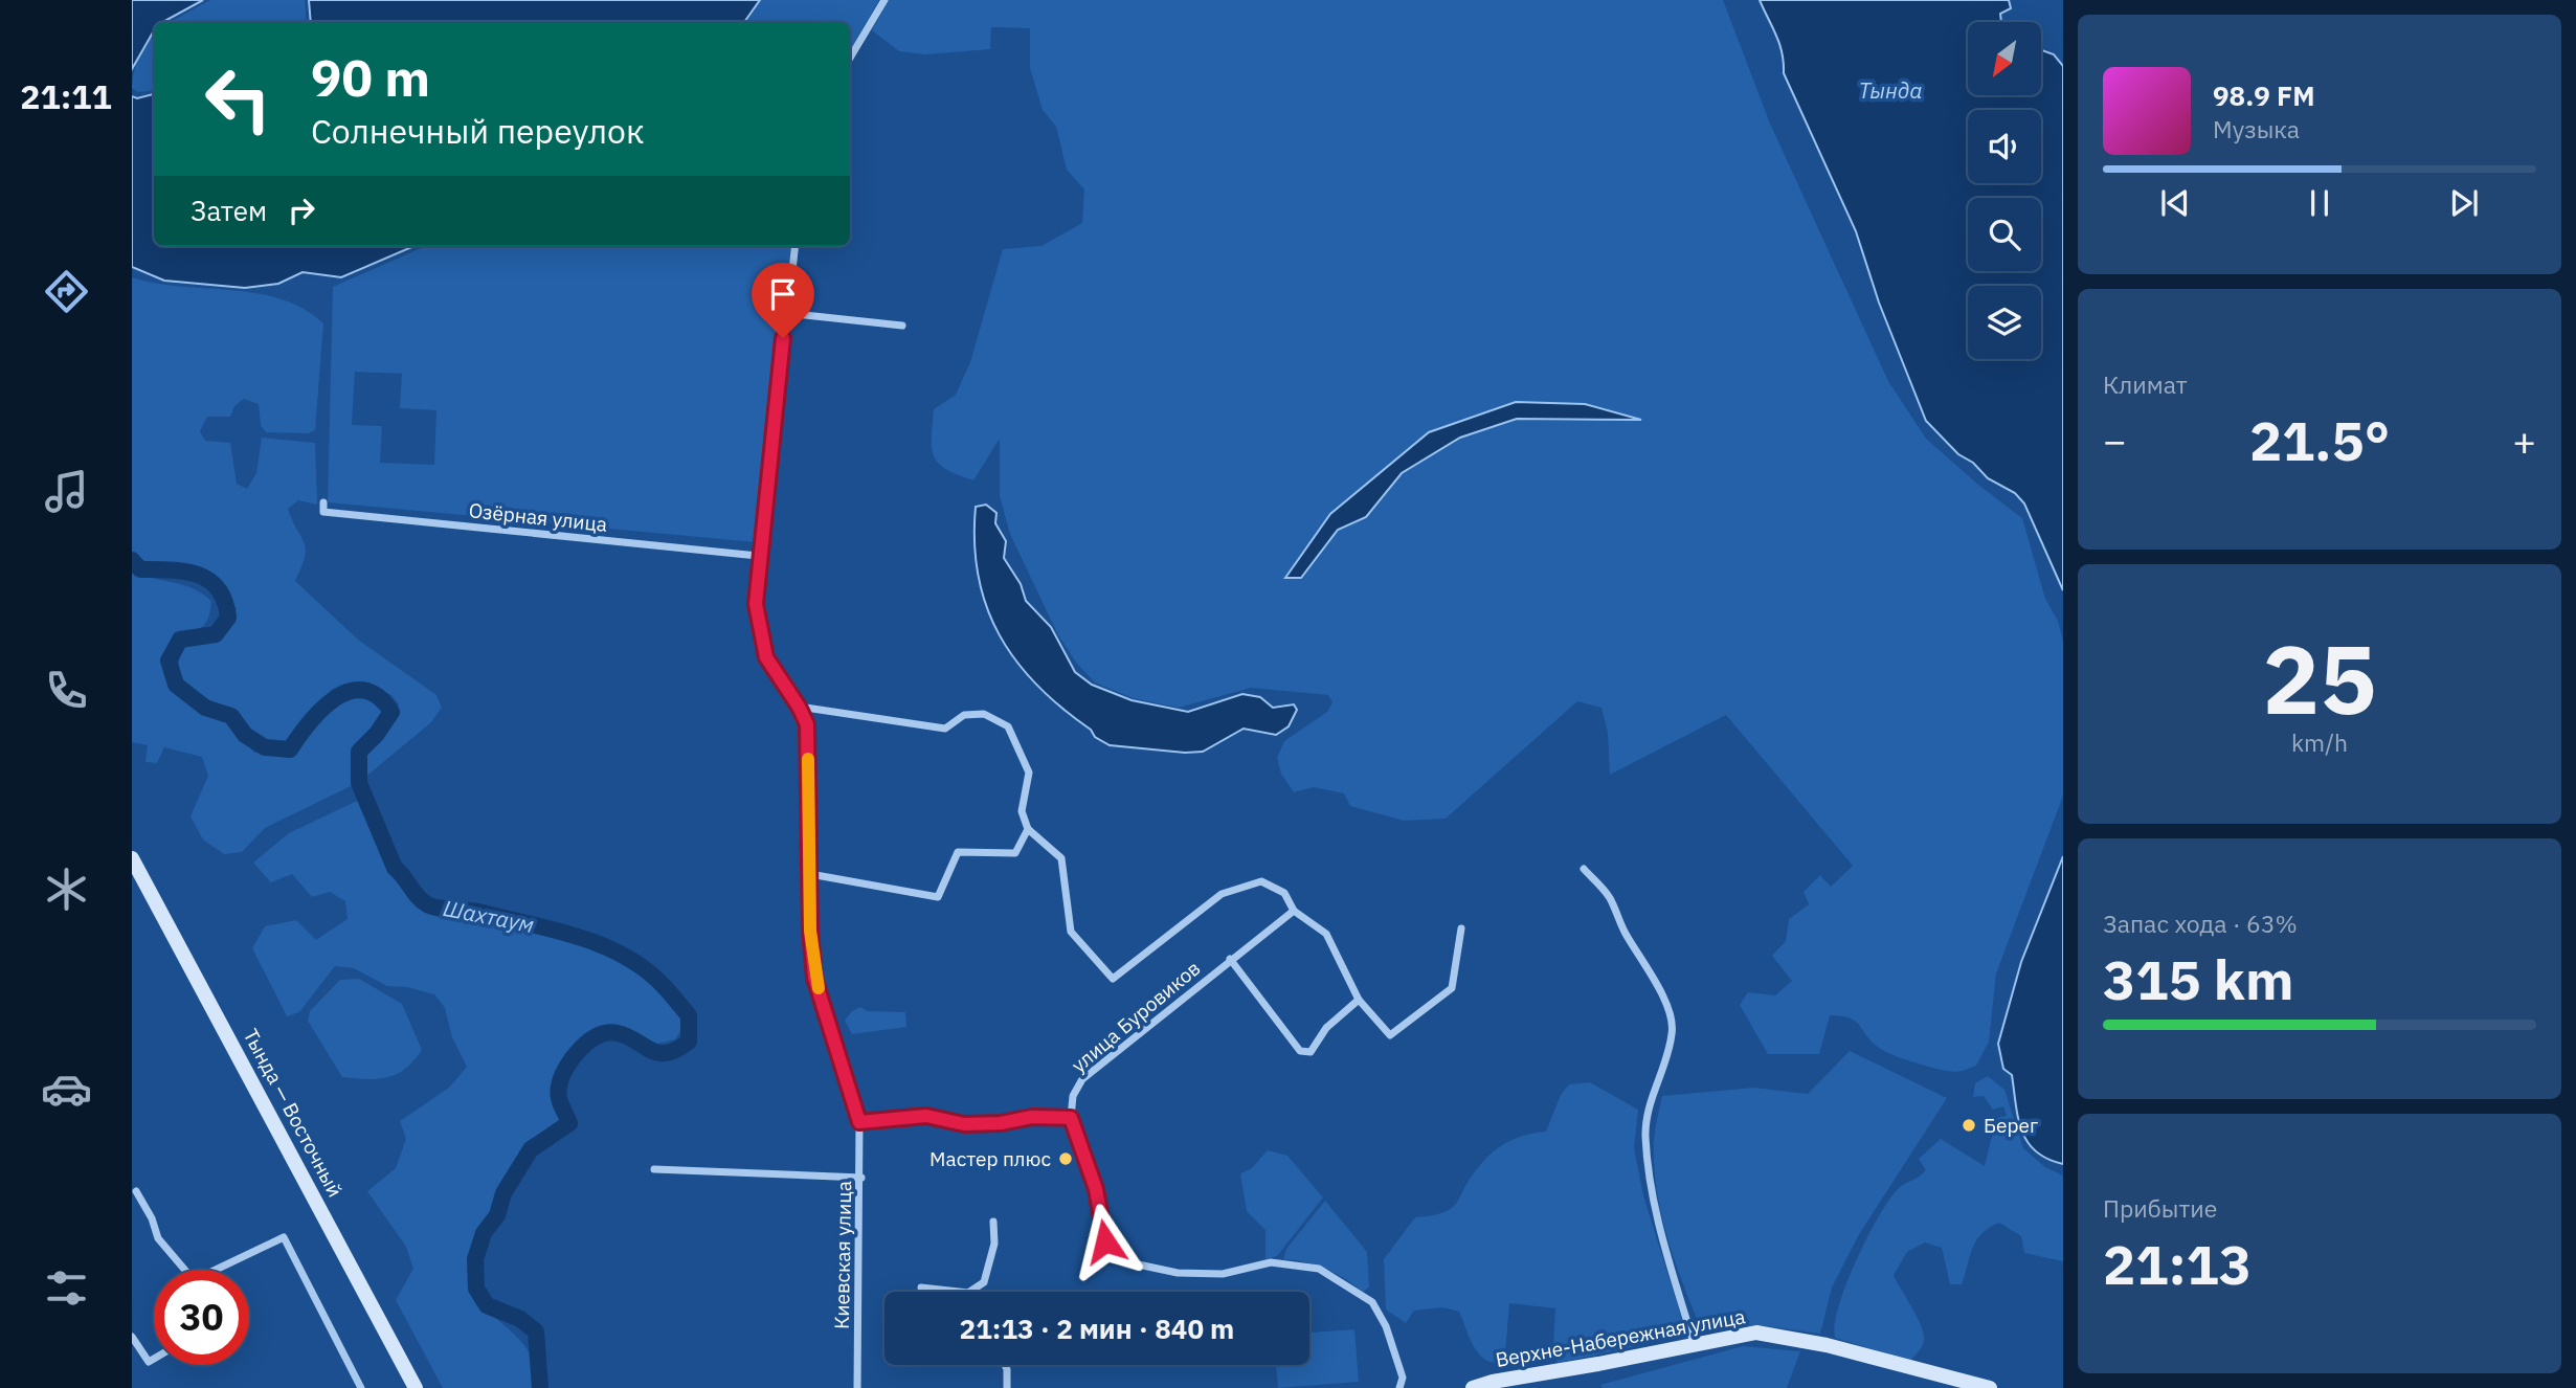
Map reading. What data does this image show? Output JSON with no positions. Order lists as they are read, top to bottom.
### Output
{
  "streets": {
    "street": [
      "Озёрная улица",
      "улица Буровиков",
      "Тында — Восточный",
      "Киевская улица",
      "Верхне-Набережная улица"
    ]
  },
  "crossings": [
    ["Озёрная улица", "Киевская улица"]
  ],
  "water": ["Тында", "Шахтаум"],
  "places": ["Берег", "Мастер плюс"],
  "north": "bottom left",
  "page": {
    "tabs": "21:11",
    "turn": ["90 m", "Солнечный переулок"],
    "song": ["98.9 FM", "Музыка"],
    "then": "Затем",
    "tile": [
      "Климат",
      ["25", "km/h"],
      ["Запас хода · 63%", "315 km"],
      ["Прибытие", "21:13"]
    ],
    "heat": ["−", "21.5°", "+"],
    "limit": "30",
    "trip": "21:13 · 2 мин · 840 m"
  }
}
